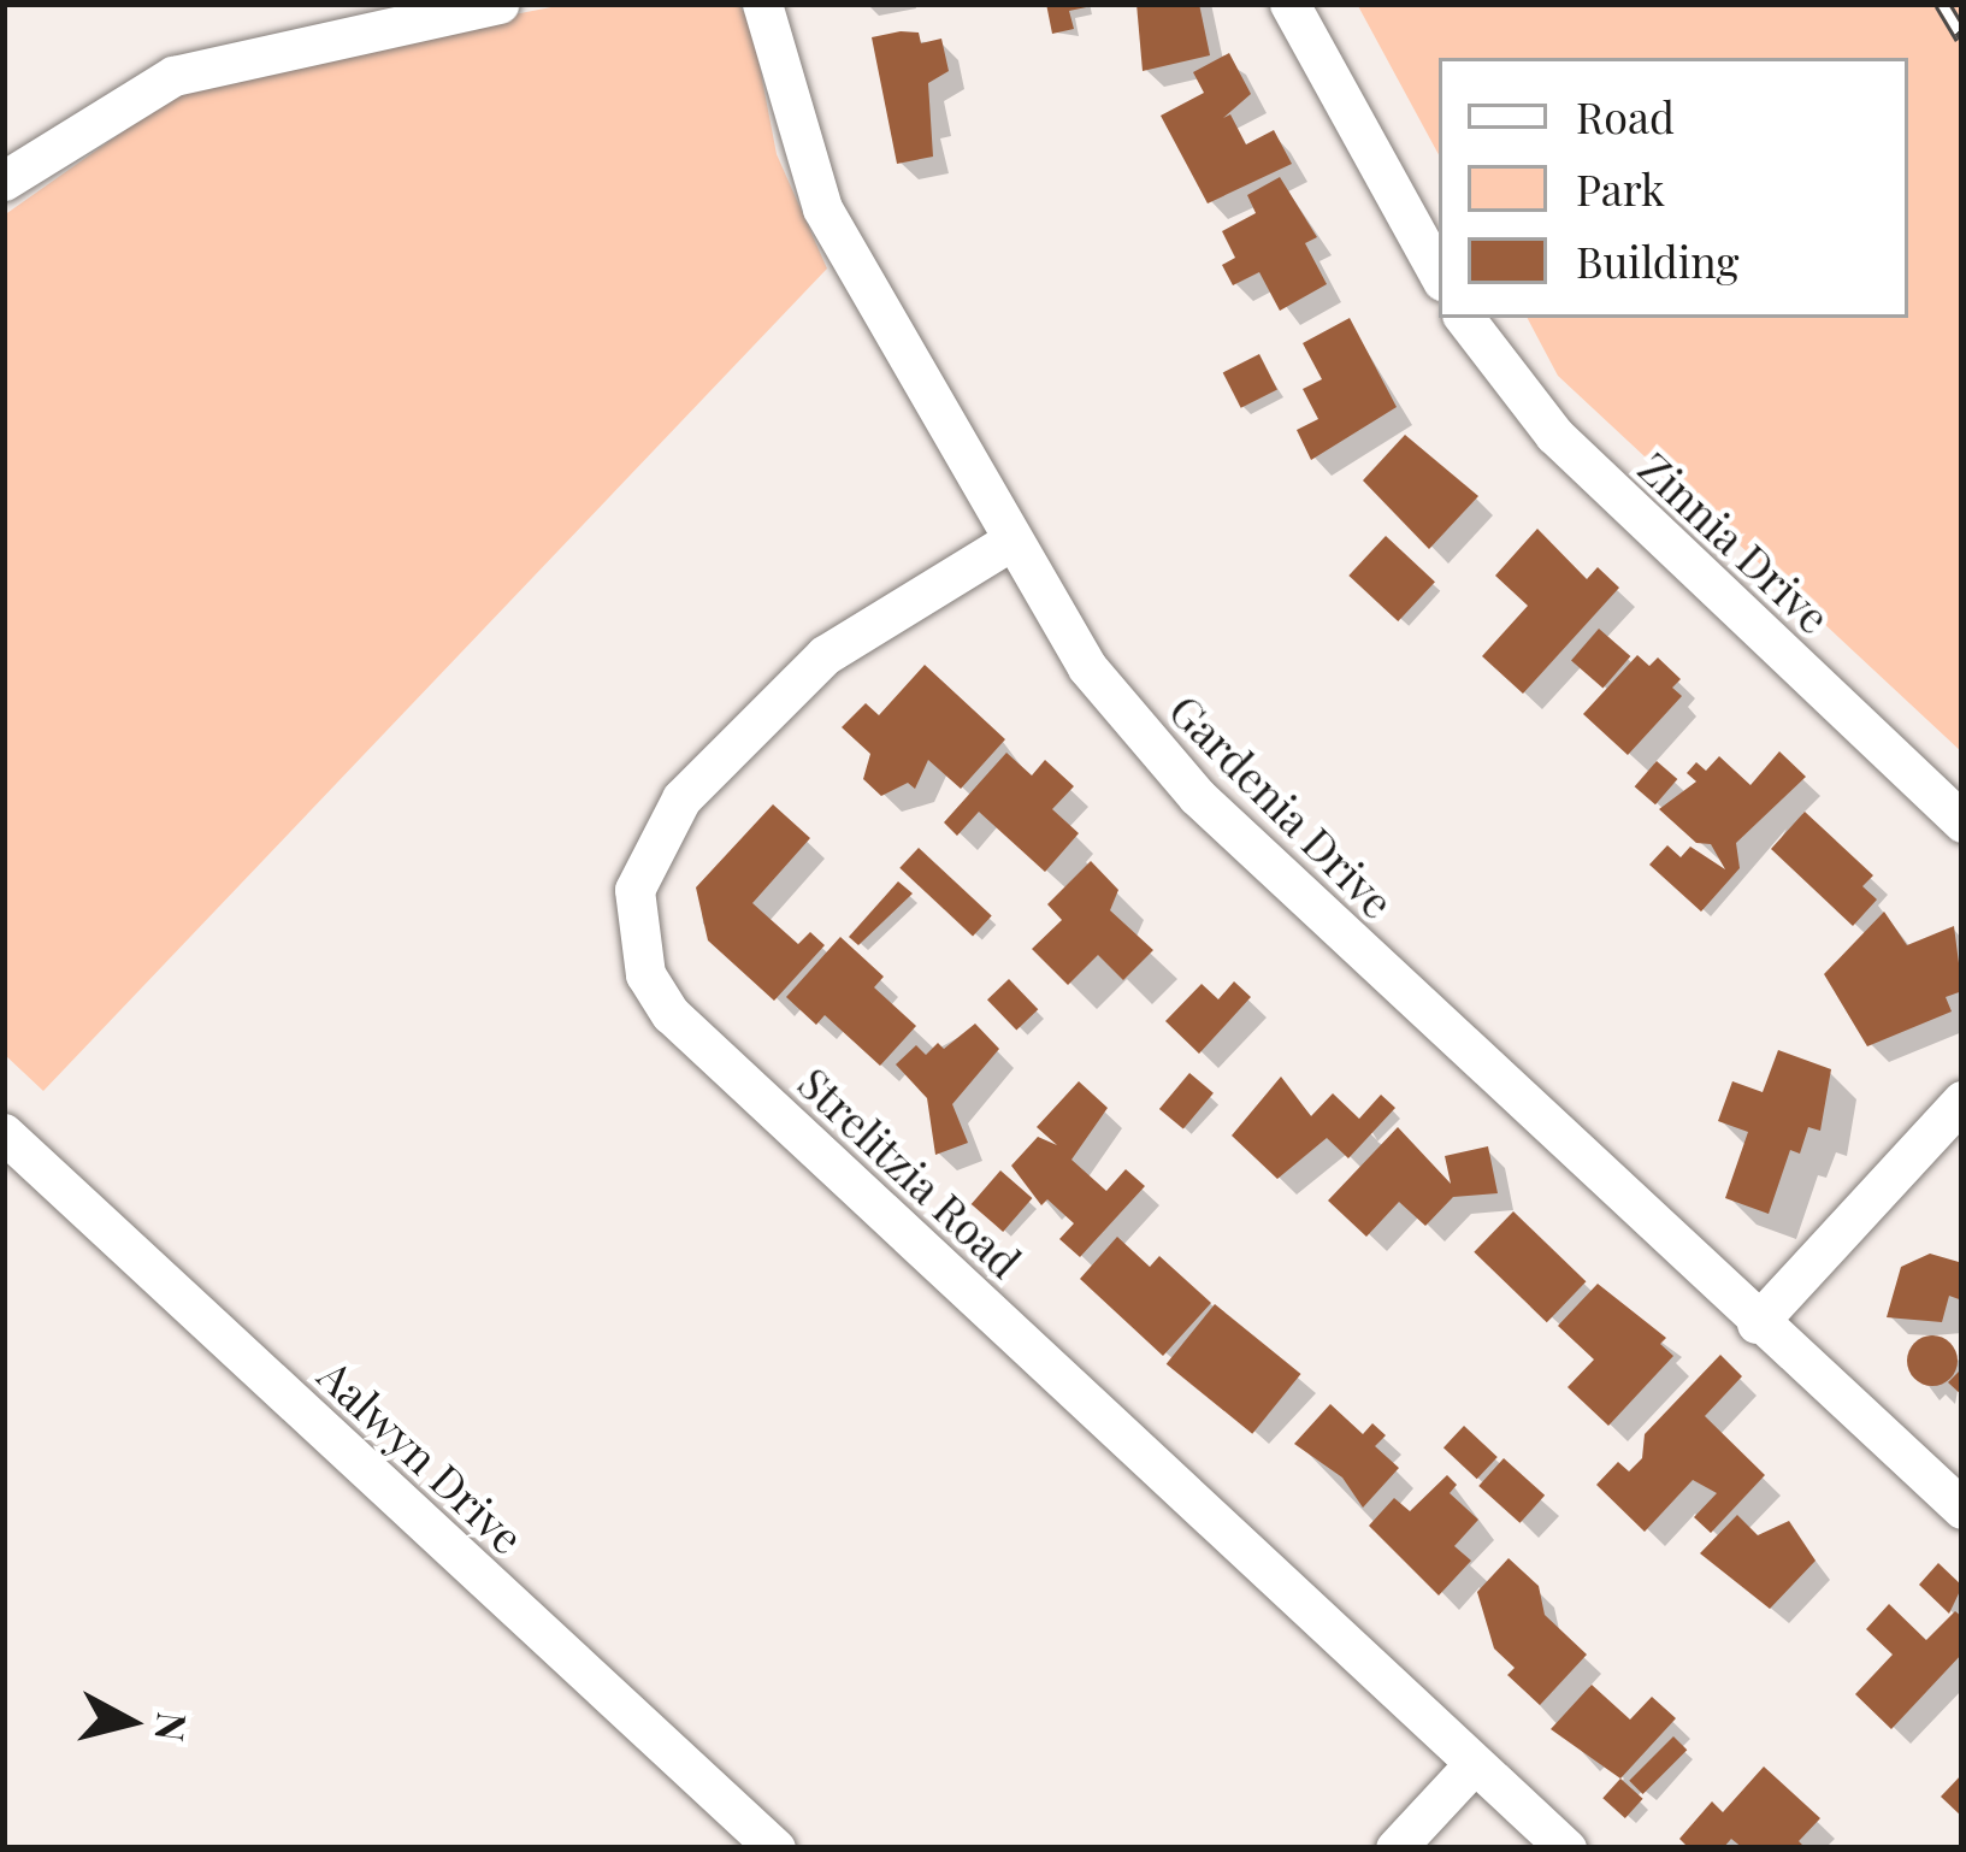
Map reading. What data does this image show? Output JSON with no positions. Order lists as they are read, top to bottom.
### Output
{
  "streets": {
    "street": [
      "Zinnia Drive",
      "Gardenia Drive",
      "Strelitzia Road",
      "Aalwyn Drive"
    ]
  },
  "crossings": [
    ["Gardenia Drive", "Strelitzia Road"]
  ],
  "legend": ["Road", "Park", "Building"],
  "north": "right"
}
